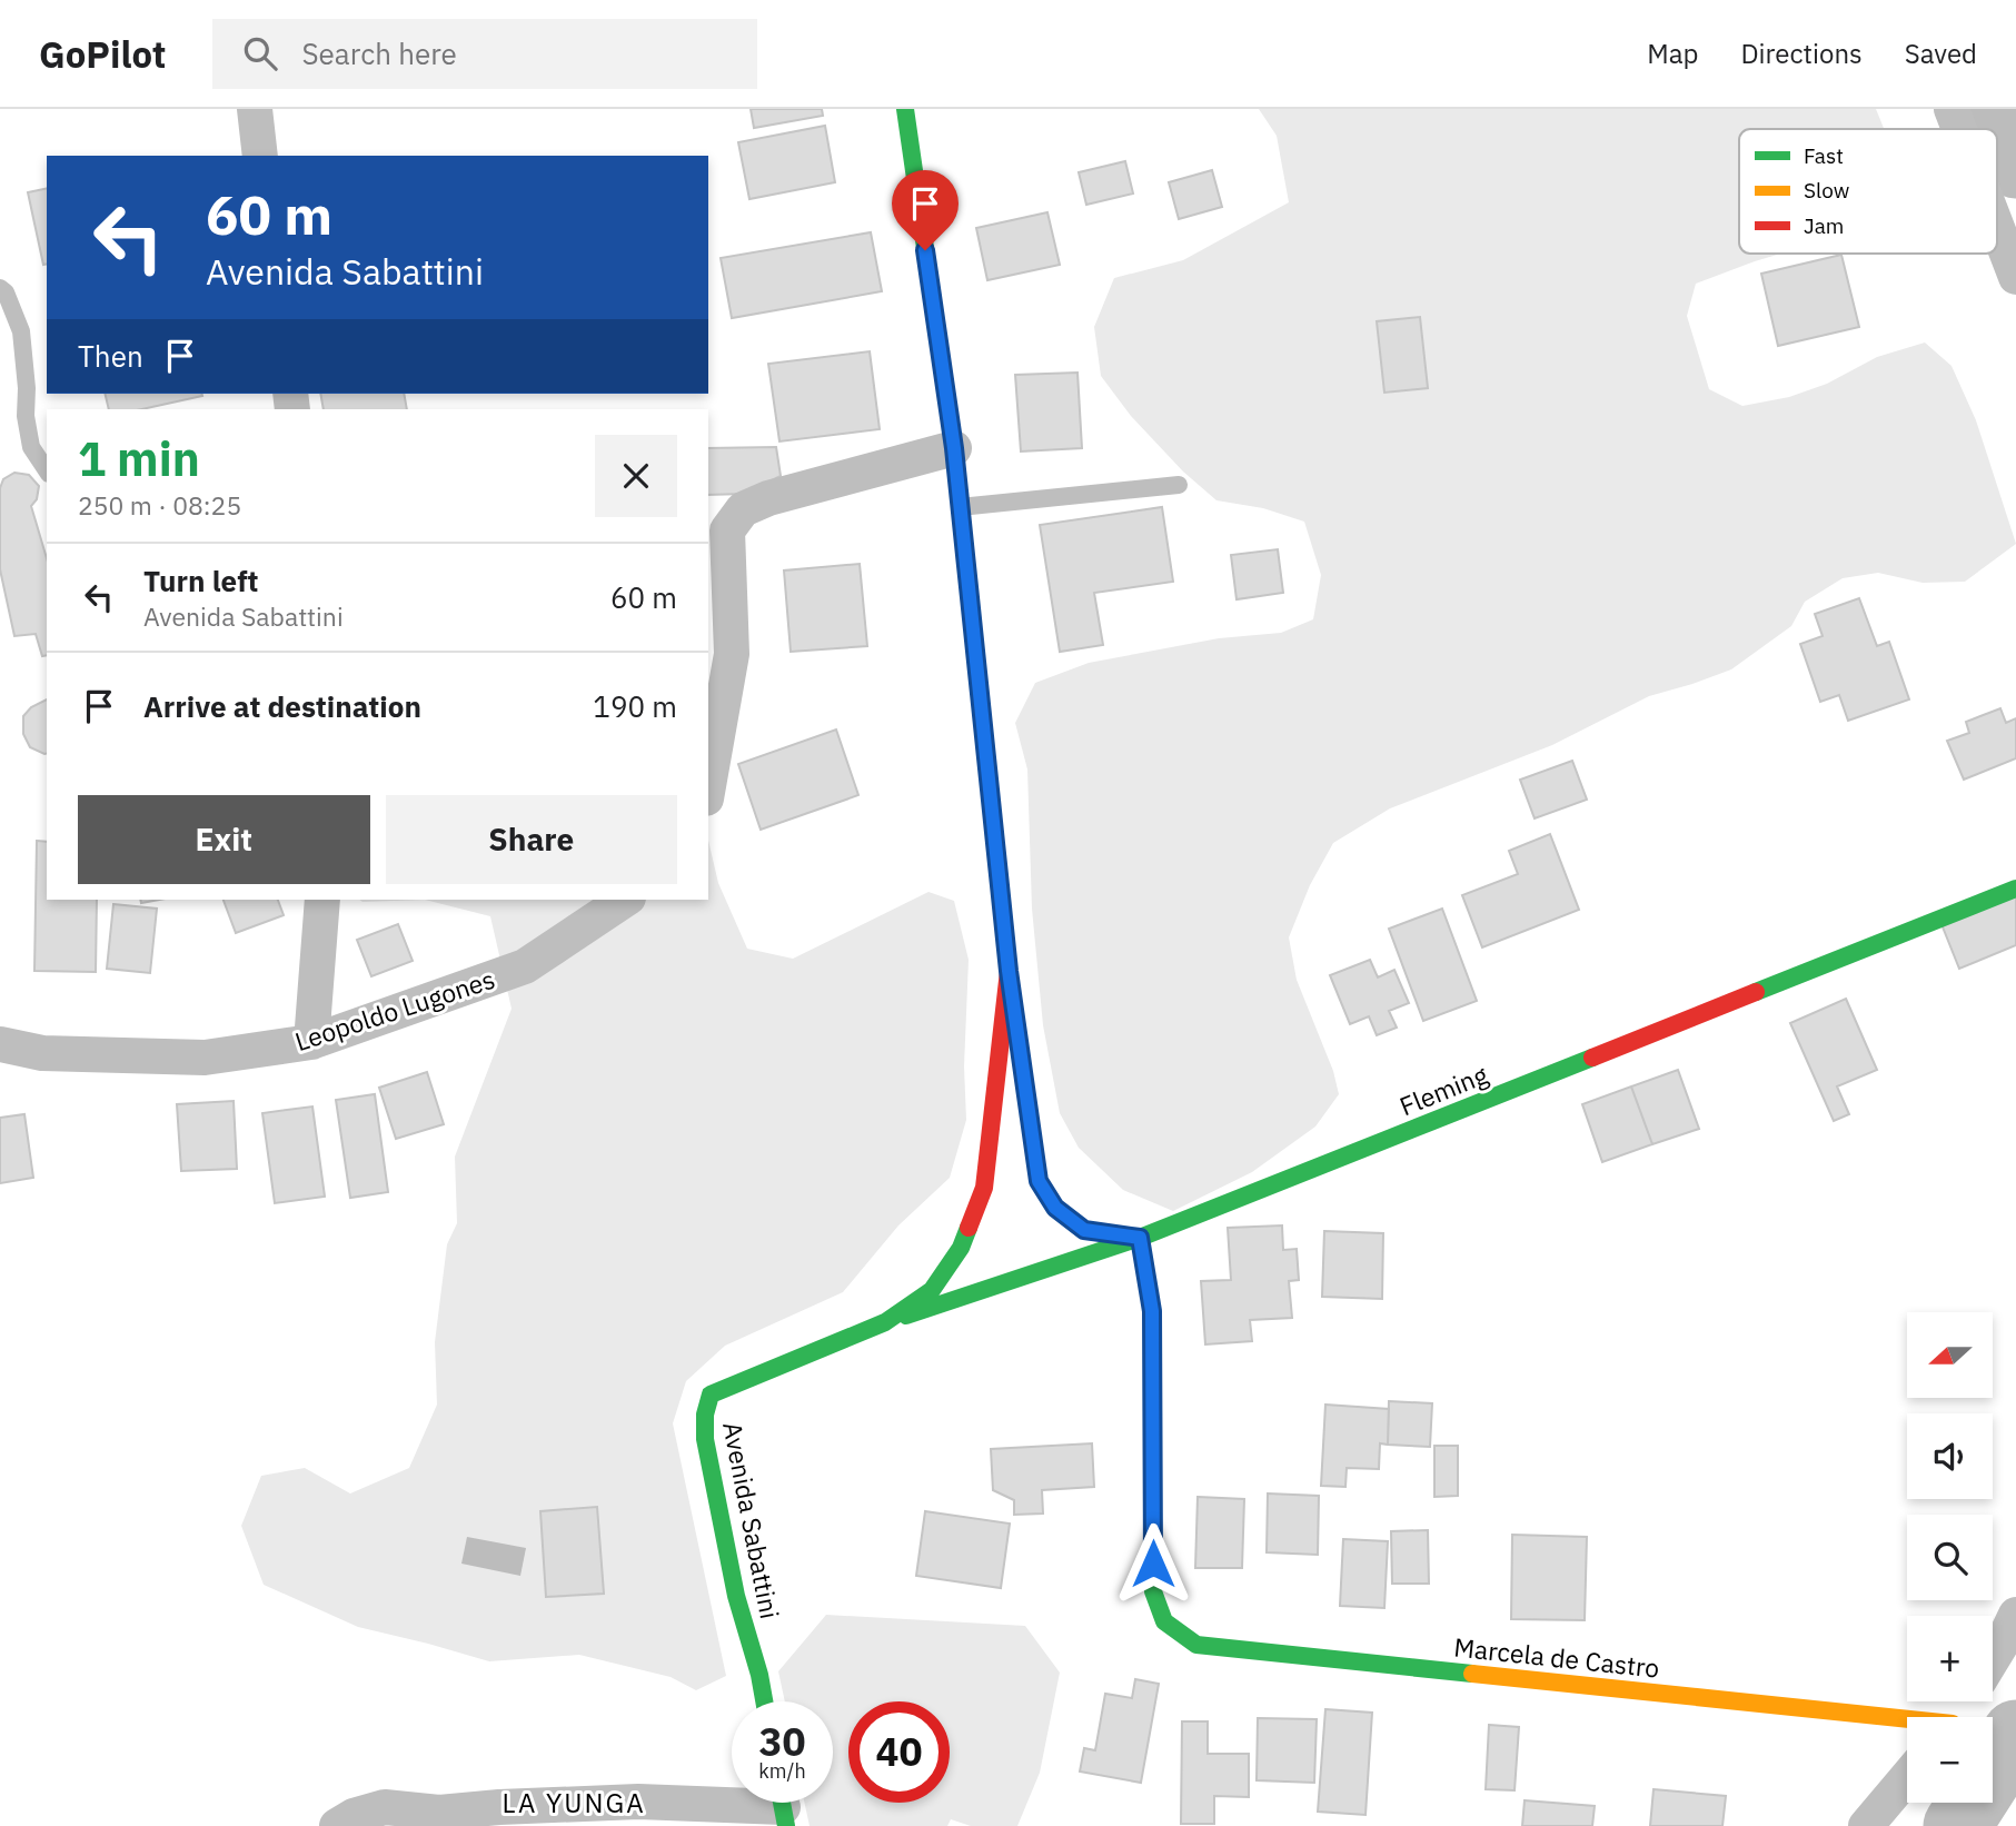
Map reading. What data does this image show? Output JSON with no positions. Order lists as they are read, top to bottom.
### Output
{
  "streets": {
    "street": [
      "Leopoldo Lugones",
      "Fleming",
      "Avenida Sabattini",
      "Marcela de Castro"
    ]
  },
  "crossings": [
    ["Fleming", "Avenida Sabattini"],
    ["Fleming", "Marcela de Castro"],
    ["Avenida Sabattini", "Marcela de Castro"]
  ],
  "districts": ["LA YUNGA"],
  "legend": ["Fast", "Slow", "Jam"],
  "north": "left",
  "page": {
    "header": "GoPilot",
    "search": "Search here",
    "nav": ["Map", "Directions", "Saved"],
    "turn": ["60 m", "Avenida Sabattini"],
    "then": "Then",
    "heading": ["1 min", "250 m · 08:25"],
    "list": [
      {
        "name": "Turn left",
        "note": "Avenida Sabattini",
        "value": "60 m"
      },
      {
        "name": "Arrive at destination",
        "value": "190 m"
      }
    ],
    "buttons": ["Exit", "Share"],
    "map_buttons": ["+", "−"],
    "speed": "30 km/h",
    "limit": "40"
  }
}
